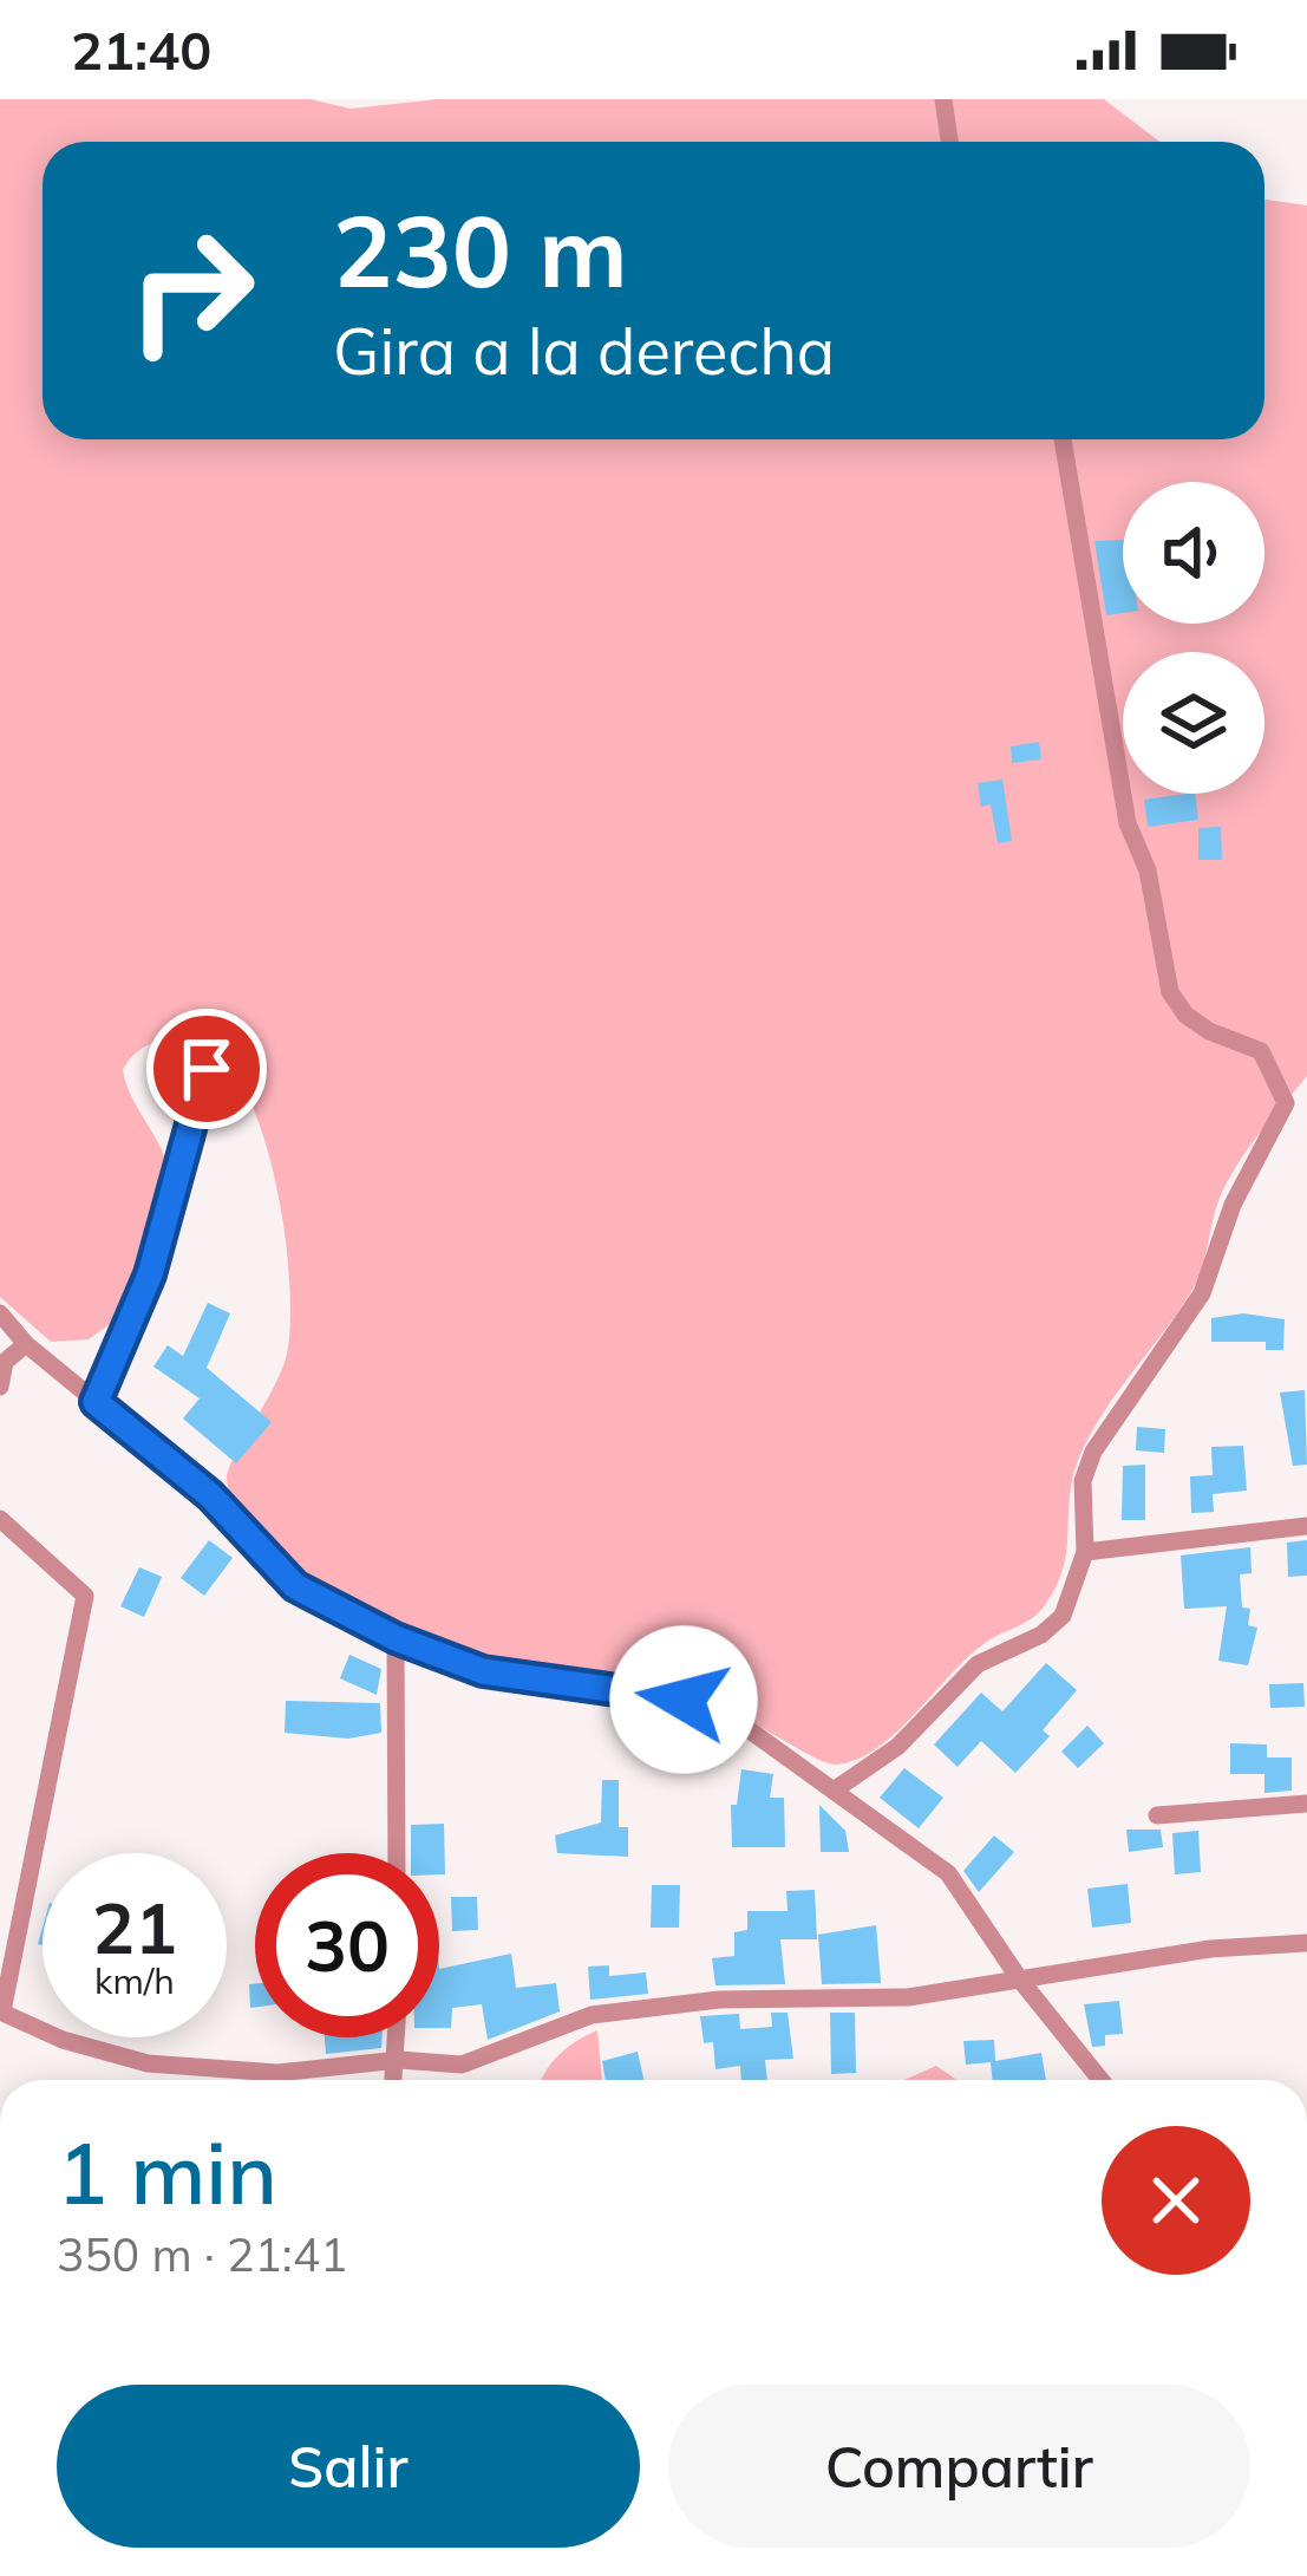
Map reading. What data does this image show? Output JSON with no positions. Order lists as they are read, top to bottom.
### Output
{
  "page": {
    "status": "21:40",
    "turn": ["230 m", "Gira a la derecha"],
    "speed": "21 km/h",
    "limit": "30",
    "heading": ["1 min", "350 m · 21:41"],
    "buttons": ["Salir", "Compartir"]
  }
}
